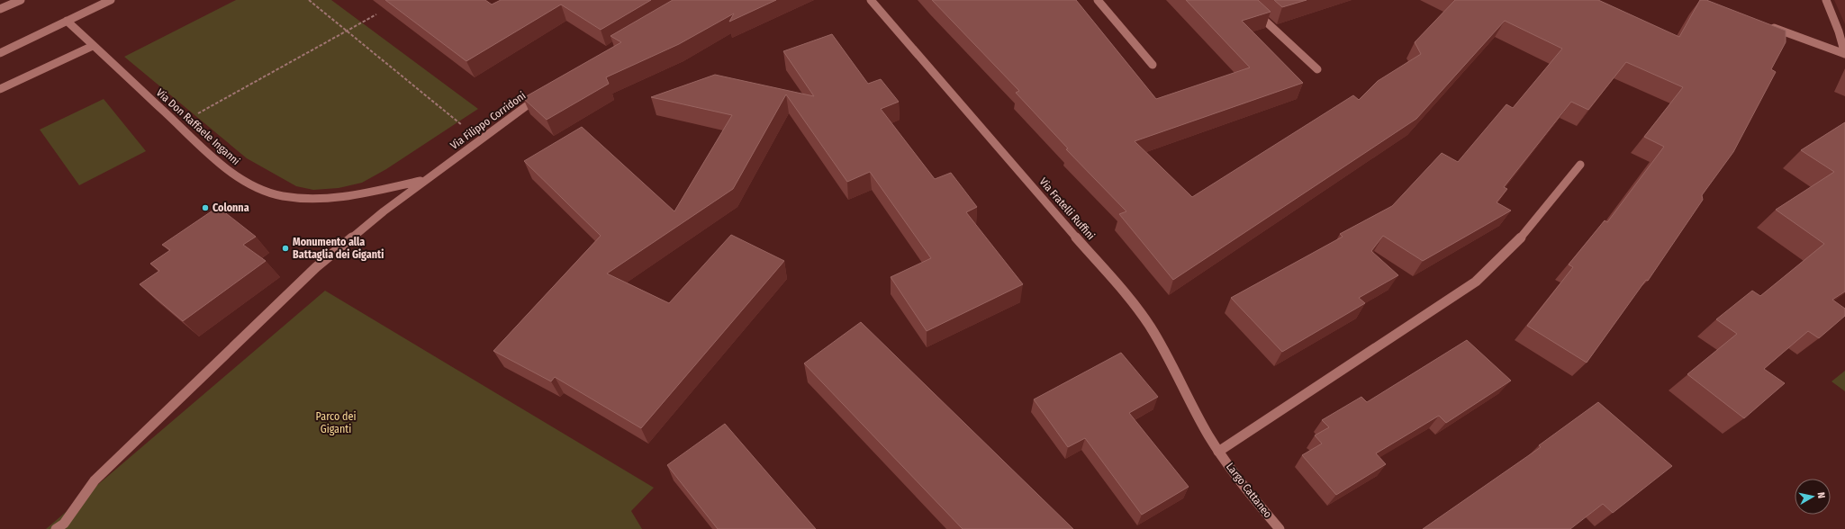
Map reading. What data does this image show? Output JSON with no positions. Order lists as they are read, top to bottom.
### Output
{
  "streets": {
    "street": [
      "Via Filippo Corridoni",
      "Via Don Raffaele Inganni",
      "Via Fratelli Ruffini",
      "Largo Cattaneo"
    ]
  },
  "crossings": [
    ["Via Filippo Corridoni", "Via Don Raffaele Inganni"],
    ["Via Fratelli Ruffini", "Largo Cattaneo"]
  ],
  "parks": ["Parco dei Giganti"],
  "places": ["Colonna", "Monumento alla Battaglia dei Giganti"],
  "north": "right"
}
